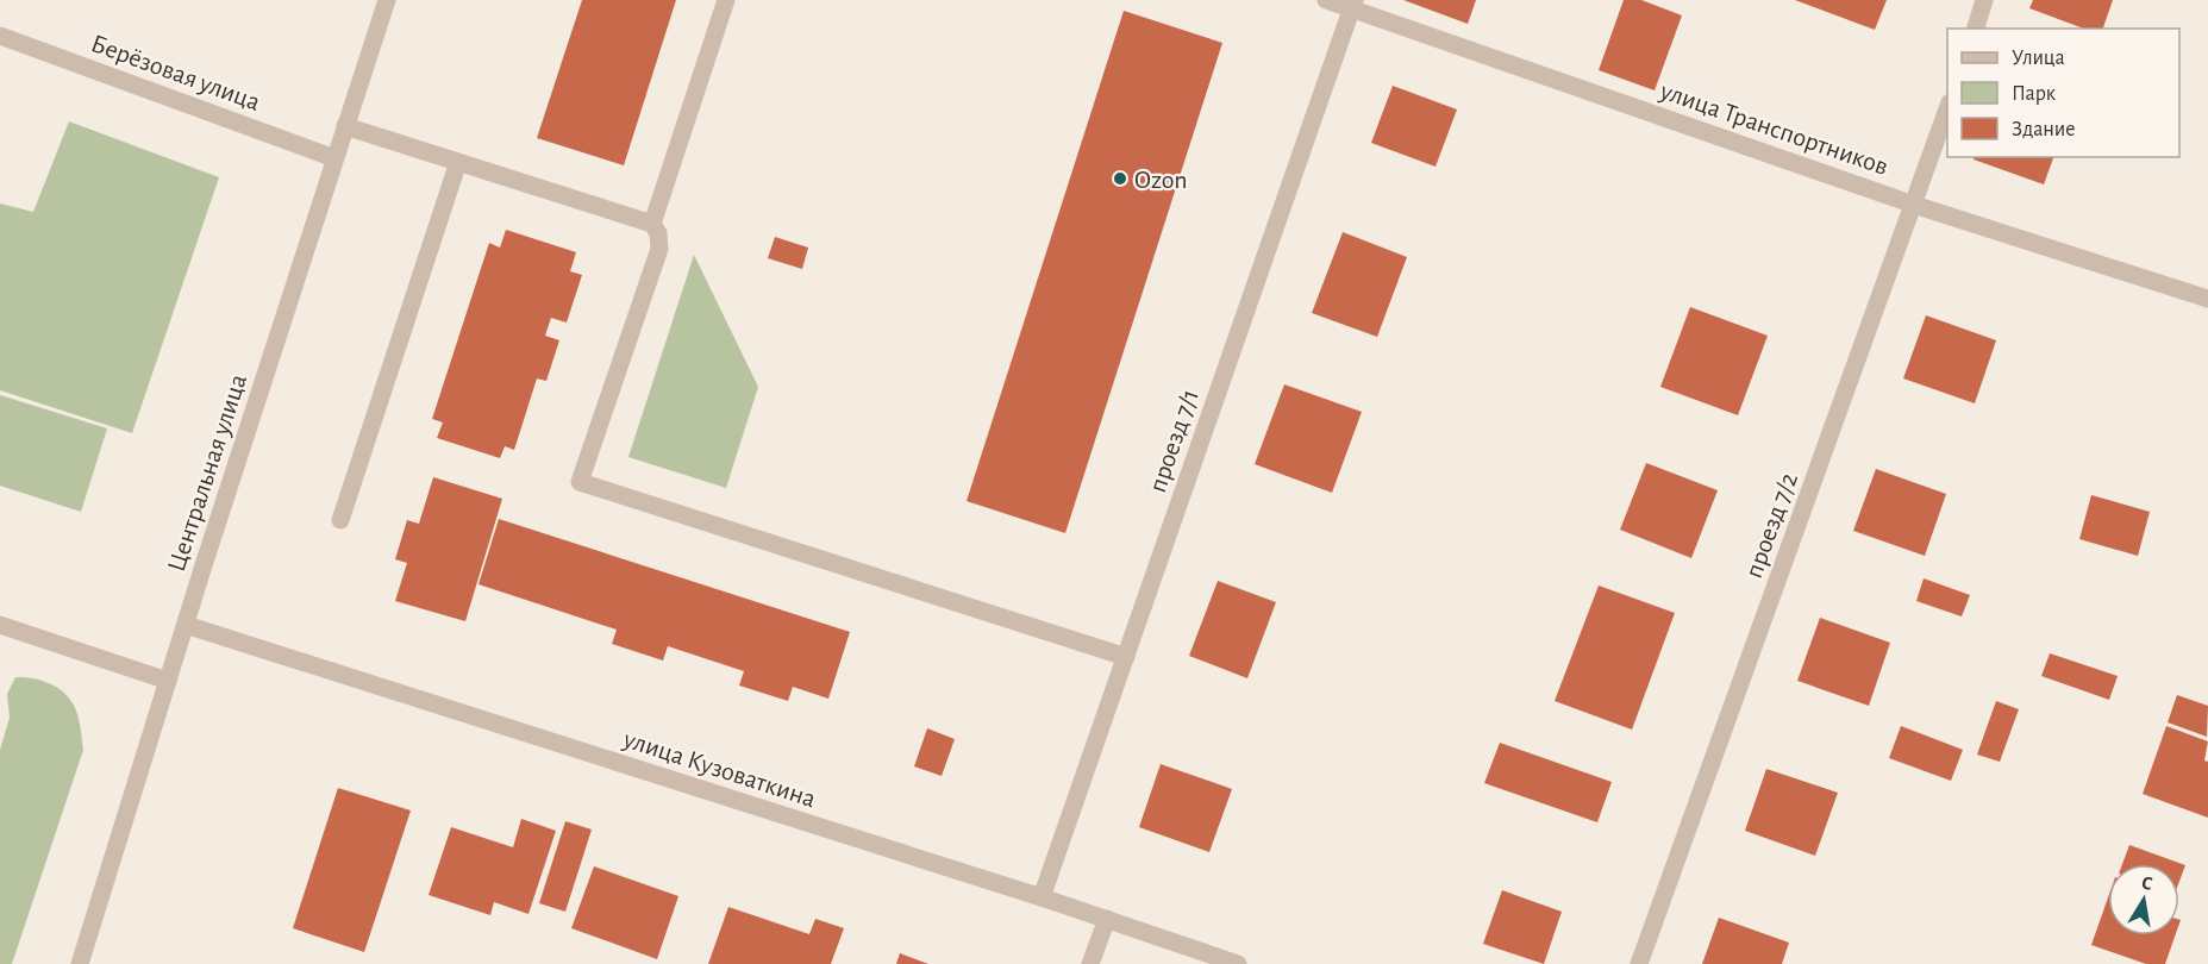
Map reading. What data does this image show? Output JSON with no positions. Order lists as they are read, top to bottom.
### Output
{
  "streets": {
    "street": [
      "Берёзовая улица",
      "улица Транспортников",
      "проезд 7/1",
      "Центральная улица",
      "проезд 7/2",
      "улица Кузоваткина"
    ]
  },
  "crossings": [
    ["Берёзовая улица", "Центральная улица"],
    ["улица Транспортников", "проезд 7/1"],
    ["улица Транспортников", "проезд 7/2"],
    ["проезд 7/1", "улица Кузоваткина"],
    ["Центральная улица", "улица Кузоваткина"]
  ],
  "places": ["Ozon"],
  "legend": ["Улица", "Парк", "Здание"],
  "north": "top"
}
